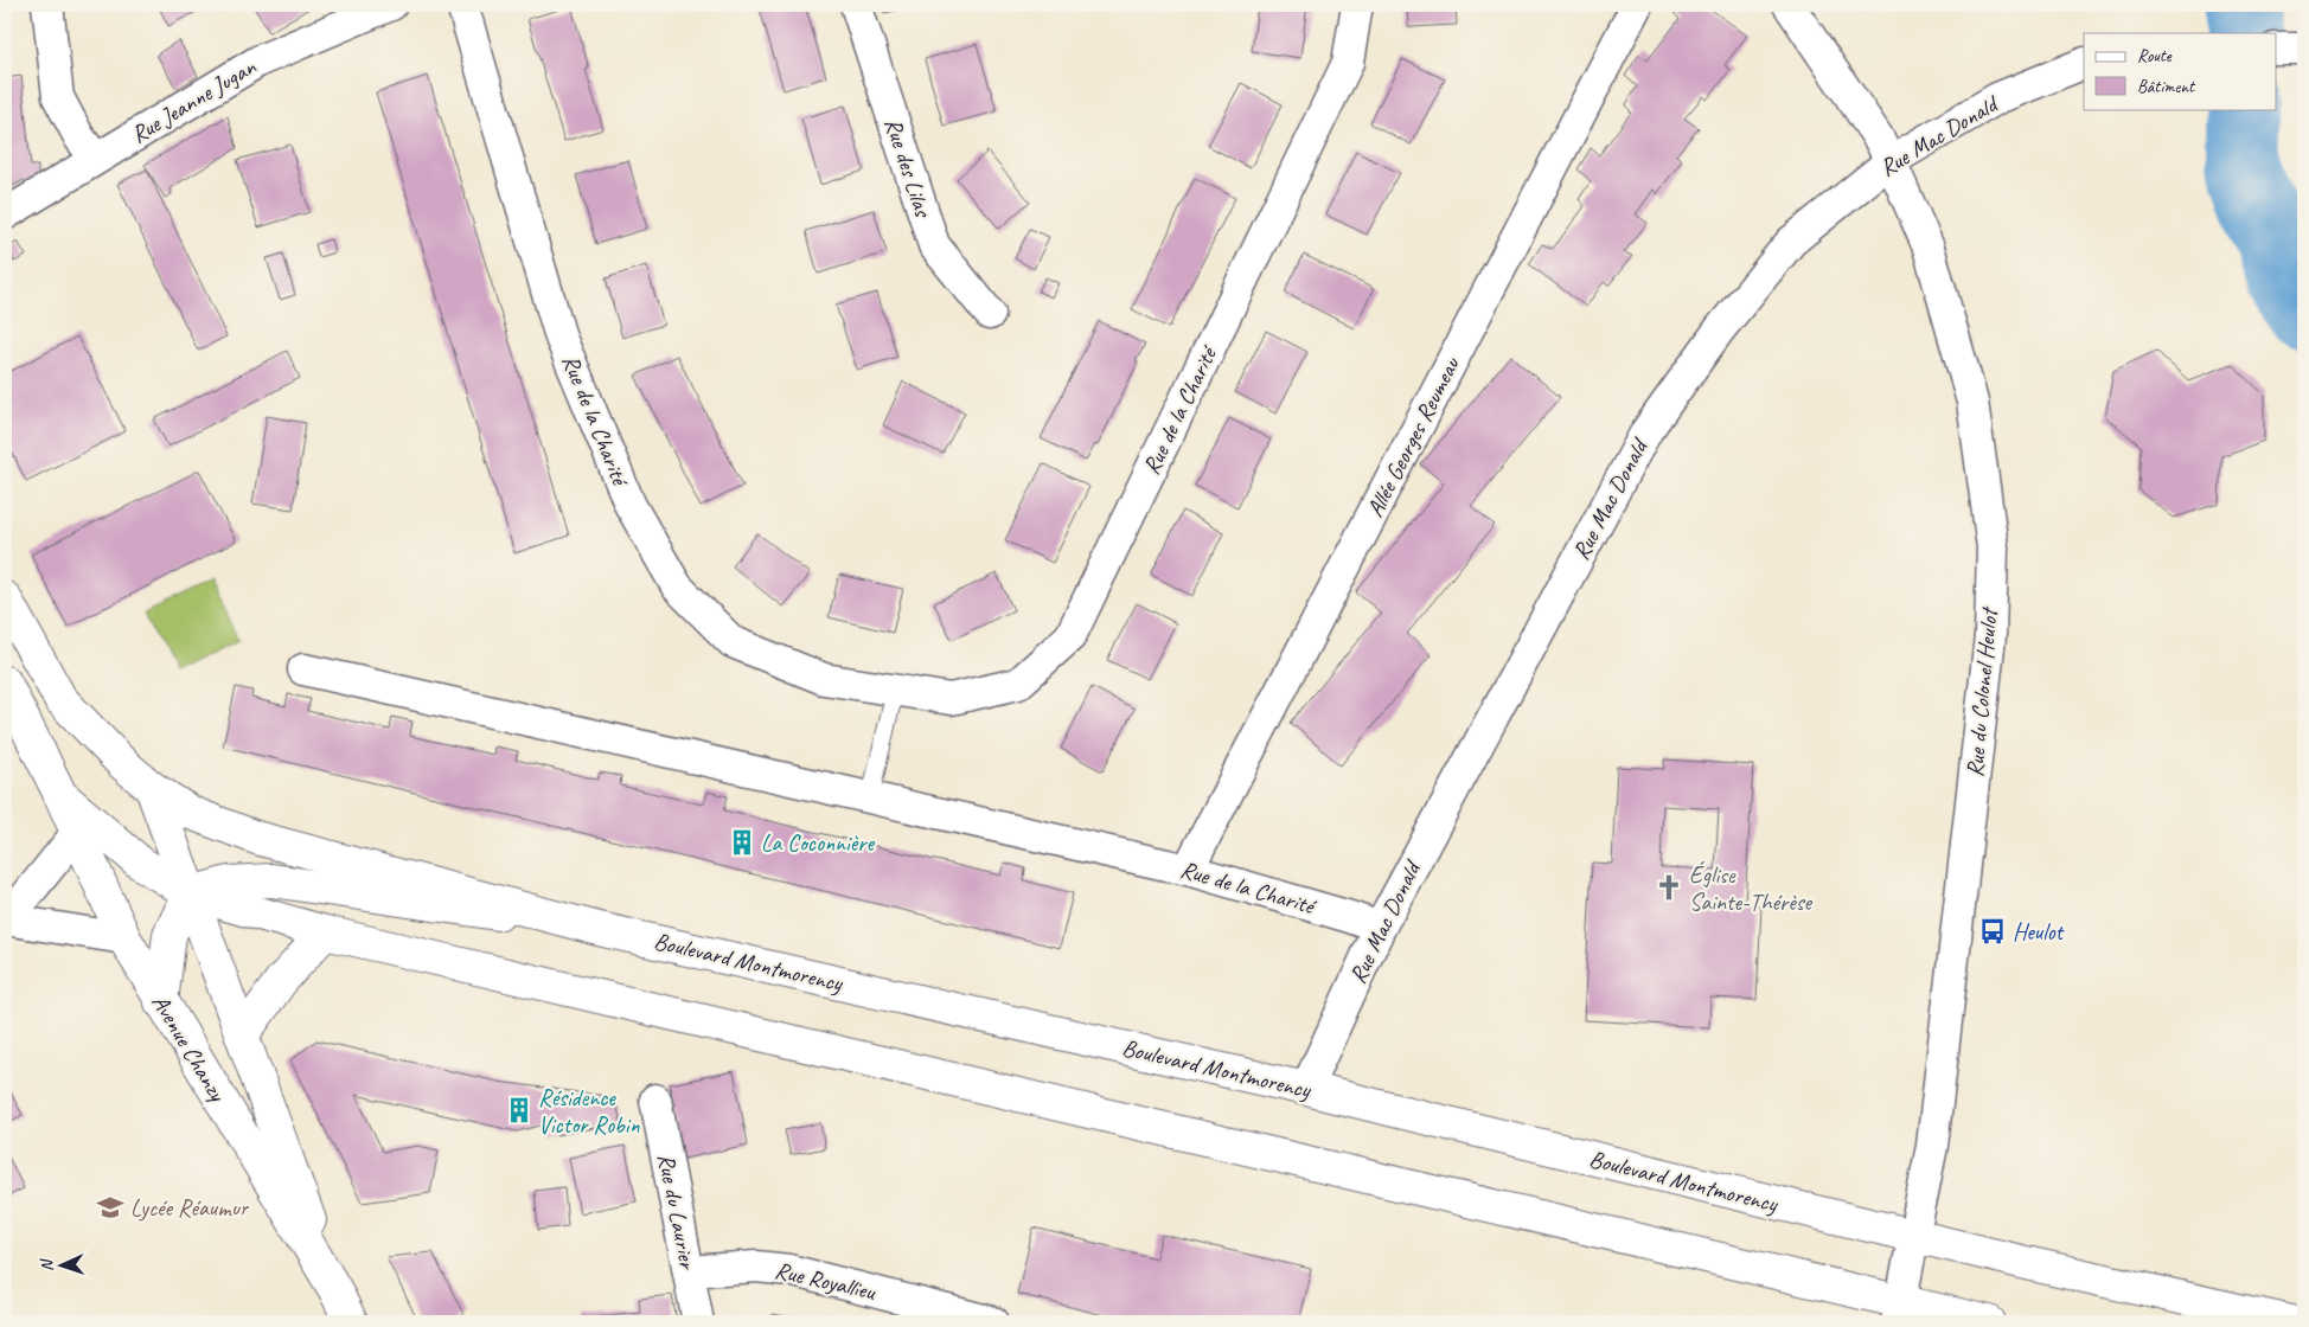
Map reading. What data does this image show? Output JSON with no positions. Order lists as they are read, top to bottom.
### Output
{
  "streets": {
    "main road": ["Boulevard Montmorency", "Avenue Chanzy"],
    "street": [
      "Rue Jeanne Jugan",
      "Rue Mac Donald",
      "Rue des Lilas",
      "Rue de la Charité",
      "Allée Georges Reumeau",
      "Rue du Colonel Heulot",
      "Rue du Laurier",
      "Rue Royallieu"
    ]
  },
  "crossings": [
    ["Rue Mac Donald", "Rue de la Charité"],
    ["Rue Mac Donald", "Rue du Colonel Heulot"],
    ["Rue Mac Donald", "Boulevard Montmorency"],
    ["Rue de la Charité", "Allée Georges Reumeau"],
    ["Rue du Colonel Heulot", "Boulevard Montmorency"],
    ["Boulevard Montmorency", "Avenue Chanzy"],
    ["Rue du Laurier", "Rue Royallieu"]
  ],
  "places": {
    "building": ["La Coconnière", "Résidence Victor Robin"],
    "church": ["Église Sainte-Thérèse"],
    "bus stop": ["Heulot"],
    "school or university": ["Lycée Réaumur"]
  },
  "legend": ["Route", "Bâtiment"],
  "north": "left"
}
